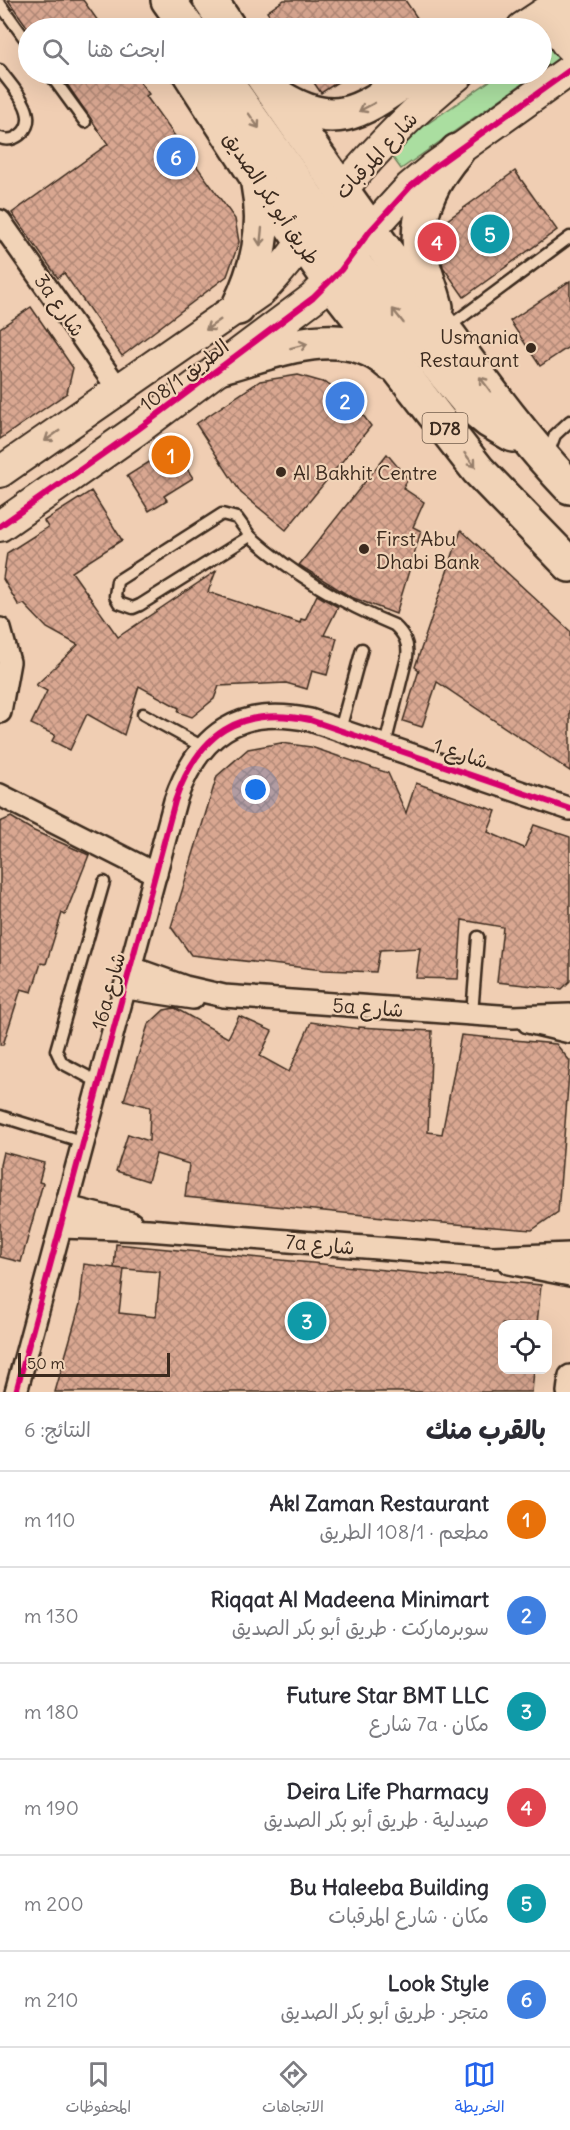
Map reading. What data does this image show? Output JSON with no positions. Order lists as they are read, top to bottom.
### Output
{
  "streets": {
    "main road": ["طريق أبو بكر الصديق", "D78"],
    "street": [
      "شارع المرقبات",
      "3a شارع",
      "108/1 الطريق",
      "شارع 1",
      "16a شارع",
      "5a شارع",
      "7a شارع"
    ]
  },
  "crossings": [
    ["شارع المرقبات", "طريق أبو بكر الصديق"],
    ["شارع المرقبات", "108/1 الطريق"],
    ["طريق أبو بكر الصديق", "108/1 الطريق"],
    ["3a شارع", "108/1 الطريق"],
    ["شارع 1", "16a شارع"],
    ["16a شارع", "5a شارع"],
    ["16a شارع", "7a شارع"]
  ],
  "places": ["Usmania Restaurant", "Al Bakhit Centre", "First Abu Dhabi Bank"],
  "scale_bar": "50 m",
  "page": {
    "search": "ابحث هنا",
    "pins": [
      "6",
      "5",
      "4",
      "2",
      "1",
      "3"
    ],
    "scale": "50 m",
    "heading": ["بالقرب منك", "النتائج: 6"],
    "list": [
      {
        "mark": "1",
        "name": "Akl Zaman Restaurant",
        "note": "مطعم · 108/1 الطريق",
        "value": "110 m"
      },
      {
        "mark": "2",
        "name": "Riqqat Al Madeena Minimart",
        "note": "سوبرماركت · طريق أبو بكر الصديق",
        "value": "130 m"
      },
      {
        "mark": "3",
        "name": "Future Star BMT LLC",
        "note": "مكان · 7a شارع",
        "value": "180 m"
      },
      {
        "mark": "4",
        "name": "Deira Life Pharmacy",
        "note": "صيدلية · طريق أبو بكر الصديق",
        "value": "190 m"
      },
      {
        "mark": "5",
        "name": "Bu Haleeba Building",
        "note": "مكان · شارع المرقبات",
        "value": "200 m"
      },
      {
        "mark": "6",
        "name": "Look Style",
        "note": "متجر · طريق أبو بكر الصديق",
        "value": "210 m"
      }
    ],
    "nav": ["الخريطة", "الاتجاهات", "المحفوظات"]
  }
}
